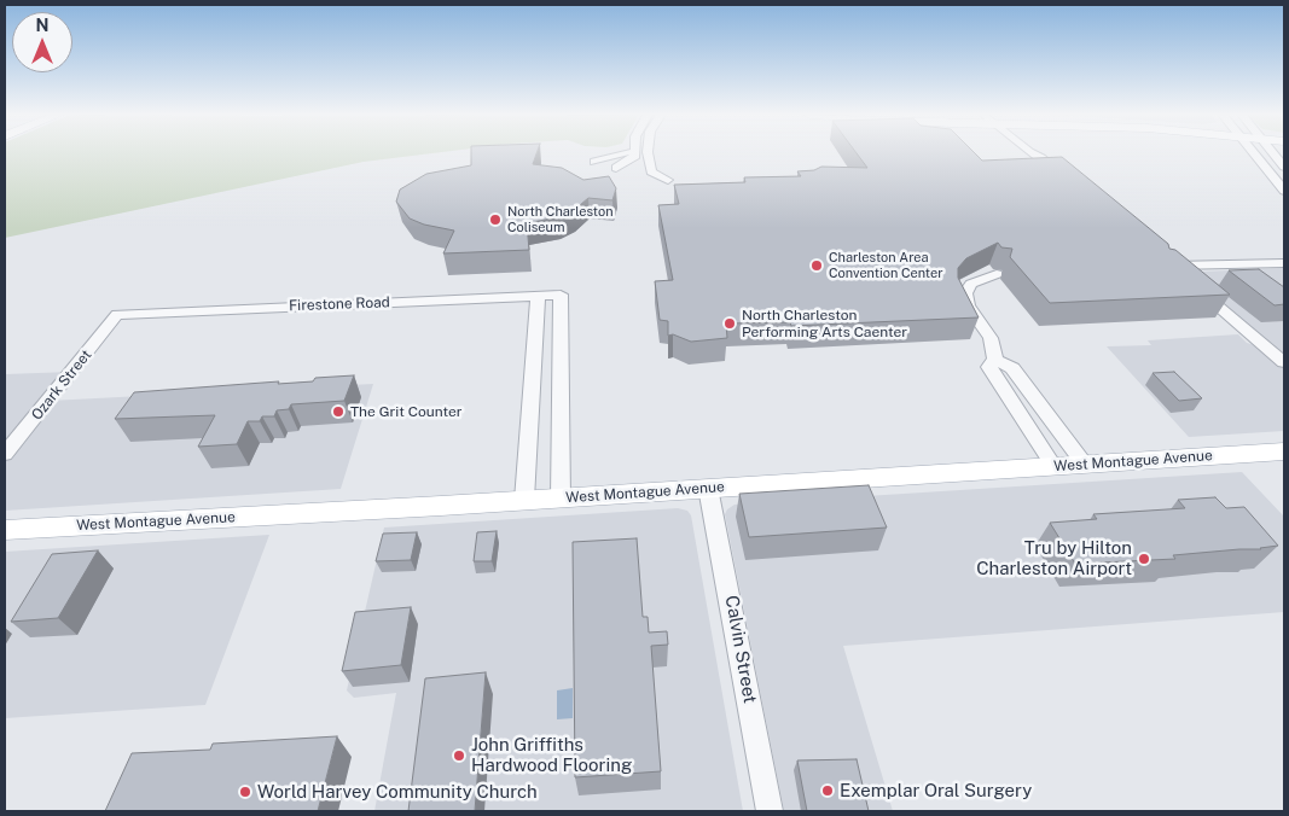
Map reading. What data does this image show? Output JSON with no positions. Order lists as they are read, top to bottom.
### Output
{
  "streets": {
    "main road": ["West Montague Avenue"],
    "street": ["Firestone Road", "Ozark Street", "Calvin Street"]
  },
  "crossings": [
    ["Firestone Road", "Ozark Street"],
    ["Firestone Road", "West Montague Avenue"],
    ["West Montague Avenue", "Calvin Street"]
  ],
  "places": [
    "North Charleston Coliseum",
    "Charleston Area Convention Center",
    "North Charleston Performing Arts Caenter",
    "The Grit Counter",
    "Tru by Hilton Charleston Airport",
    "John Griffiths Hardwood Flooring",
    "Exemplar Oral Surgery",
    "World Harvey Community Church"
  ],
  "north": "top"
}
